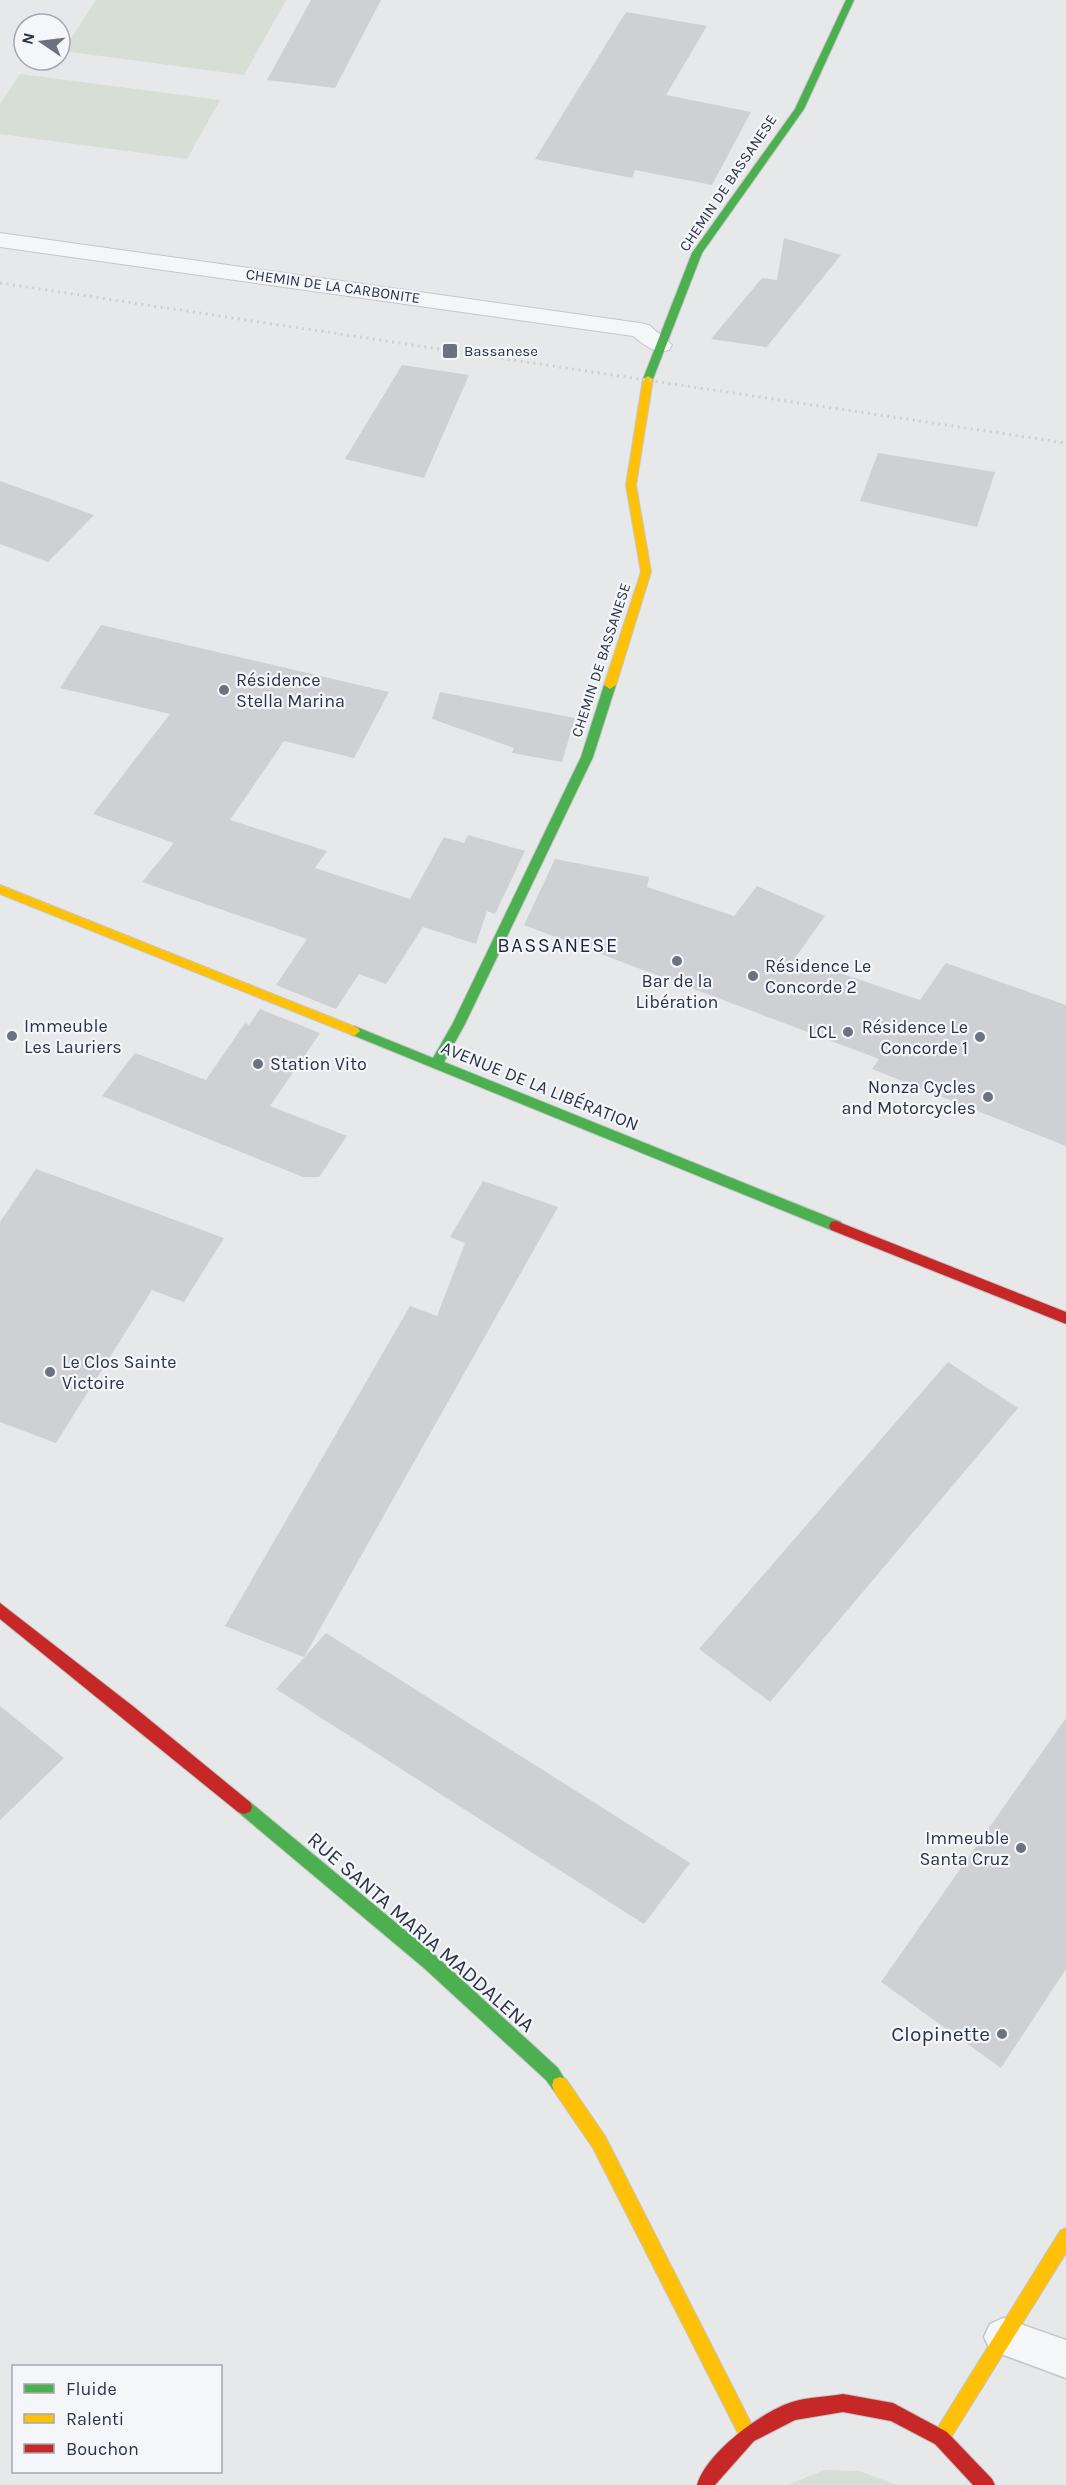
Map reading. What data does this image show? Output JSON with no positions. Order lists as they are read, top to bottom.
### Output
{
  "streets": {
    "street": [
      "CHEMIN DE BASSANESE",
      "CHEMIN DE LA CARBONITE",
      "AVENUE DE LA LIBÉRATION",
      "RUE SANTA MARIA MADDALENA"
    ]
  },
  "crossings": [
    ["CHEMIN DE BASSANESE", "CHEMIN DE LA CARBONITE"],
    ["CHEMIN DE BASSANESE", "AVENUE DE LA LIBÉRATION"]
  ],
  "districts": ["BASSANESE"],
  "places": {
    "transit": ["Bassanese"],
    "other": [
      "Résidence Stella Marina",
      "Bar de la Libération",
      "Résidence Le Concorde 2",
      "LCL",
      "Immeuble Les Lauriers",
      "Résidence Le Concorde 1",
      "Station Vito",
      "Nonza Cycles and Motorcycles",
      "Le Clos Sainte Victoire",
      "Immeuble Santa Cruz",
      "Clopinette"
    ]
  },
  "legend": ["Fluide", "Ralenti", "Bouchon"],
  "north": "left"
}
